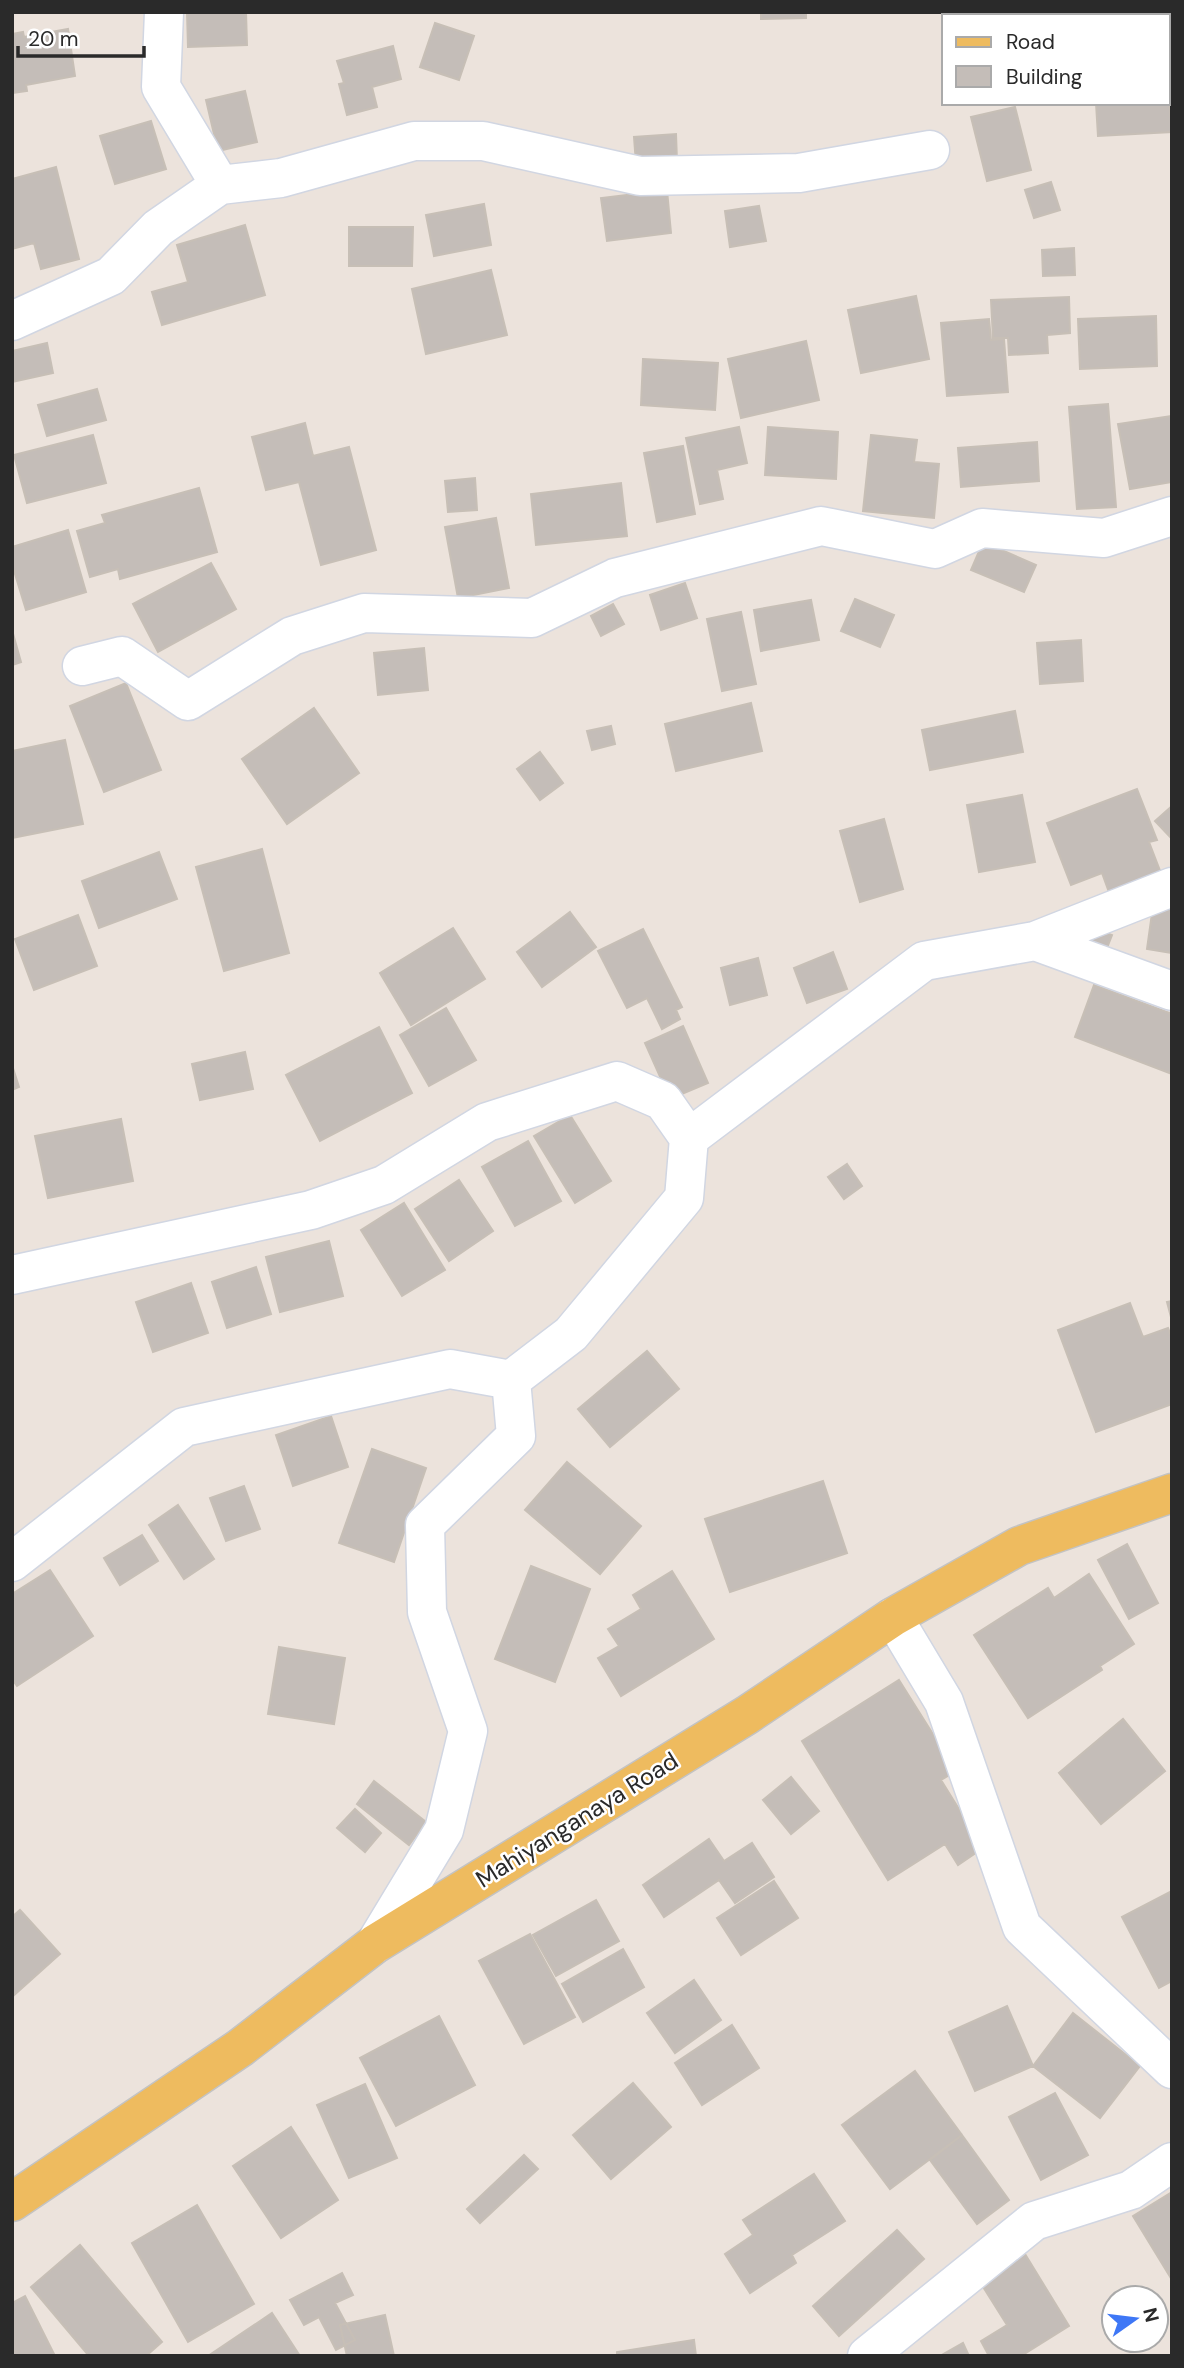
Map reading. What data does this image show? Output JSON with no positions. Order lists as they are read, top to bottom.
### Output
{
  "streets": {
    "main road": ["Mahiyanganaya Road"]
  },
  "legend": ["Road", "Building"],
  "scale_bar": "20 m",
  "north": "right"
}
